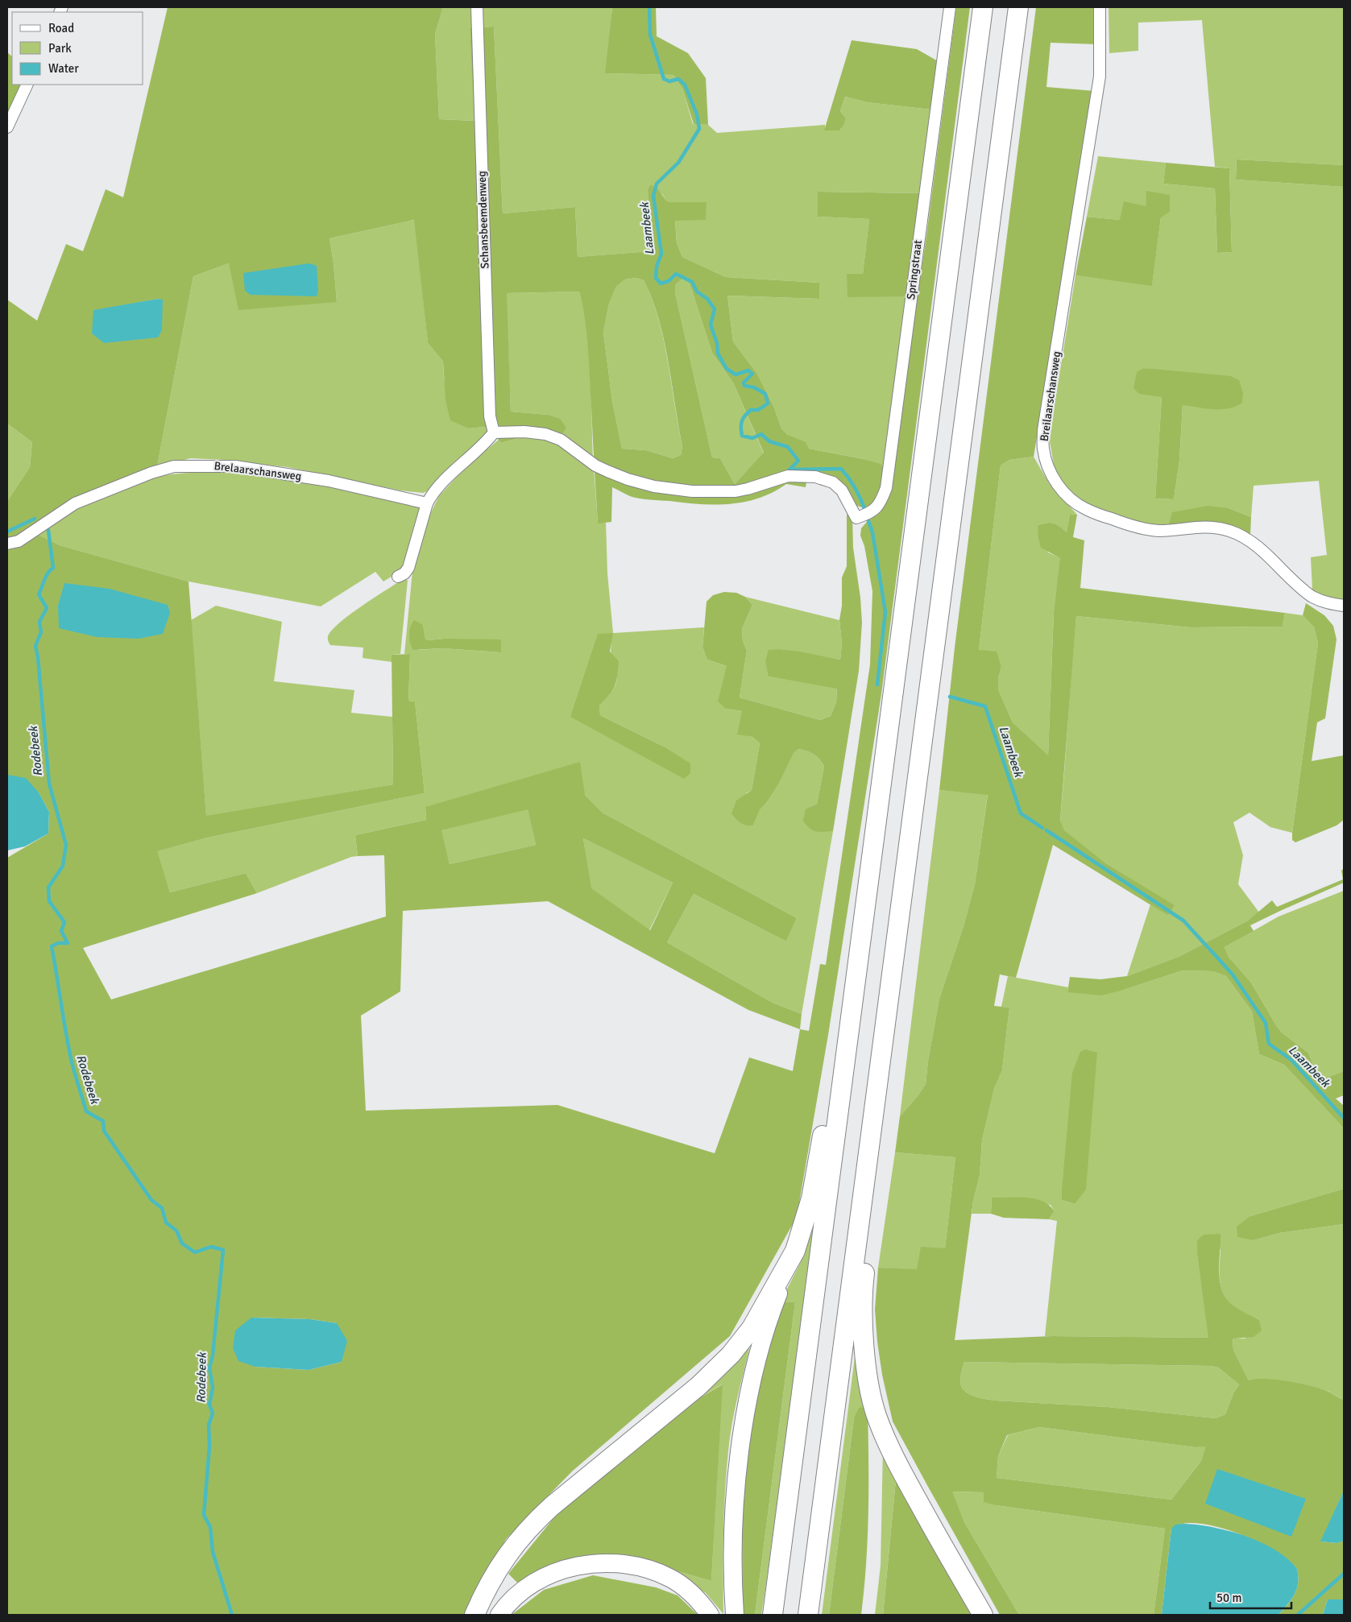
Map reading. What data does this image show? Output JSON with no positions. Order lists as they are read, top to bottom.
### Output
{
  "streets": {
    "street": [
      "Schansbeemdenweg",
      "Springstraat",
      "Breilaarschansweg",
      "Brelaarschansweg"
    ]
  },
  "crossings": [
    ["Schansbeemdenweg", "Springstraat"]
  ],
  "water": ["Laambeek", "Rodebeek"],
  "legend": ["Road", "Park", "Water"],
  "scale_bar": "50 m"
}
